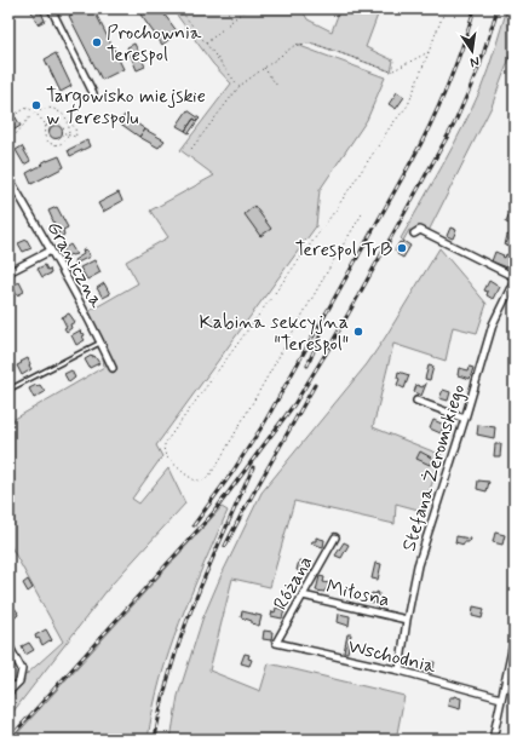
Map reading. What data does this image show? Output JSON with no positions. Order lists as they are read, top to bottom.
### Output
{
  "streets": {
    "street": [
      "Graniczna",
      "Stefana Żeromskiego",
      "Różana",
      "Miłosna",
      "Wschodnia"
    ]
  },
  "crossings": [
    ["Stefana Żeromskiego", "Miłosna"],
    ["Stefana Żeromskiego", "Wschodnia"],
    ["Różana", "Miłosna"],
    ["Różana", "Wschodnia"]
  ],
  "places": [
    "Prochownia Terespol",
    "Targowisko miejskie w Terespolu",
    "Terespol TrB",
    "Kabina sekcyjna \"Terespol\""
  ],
  "north": "bottom"
}
